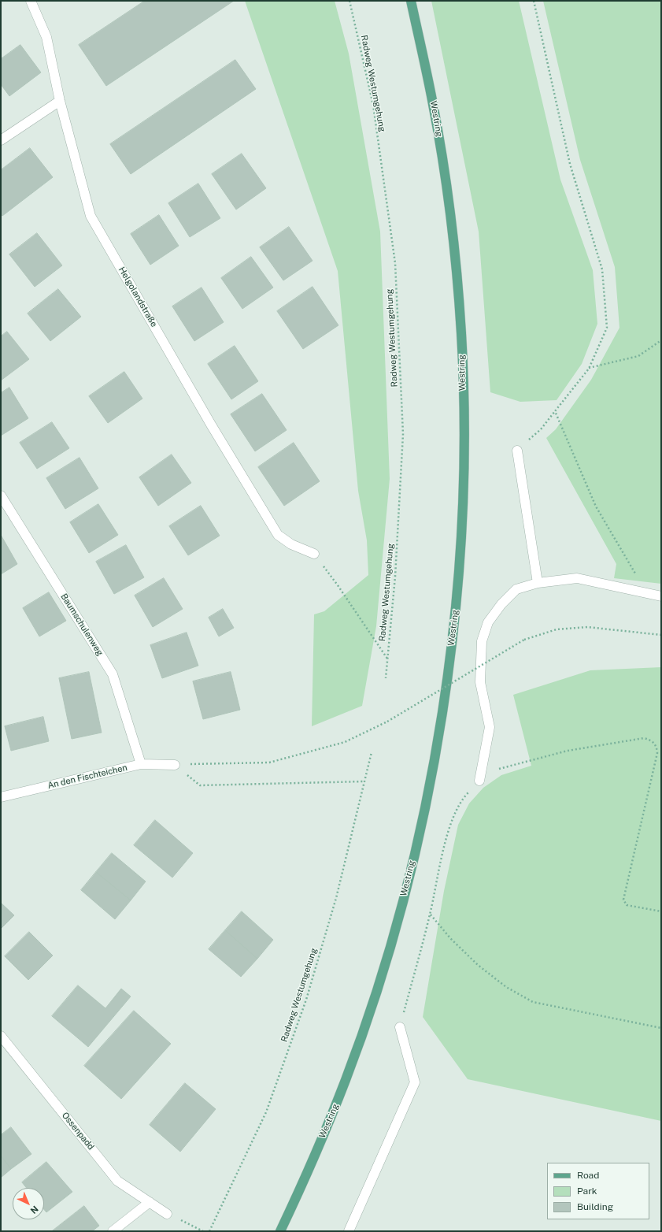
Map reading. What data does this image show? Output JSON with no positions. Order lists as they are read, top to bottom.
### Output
{
  "streets": {
    "main road": ["Westring"],
    "street": [
      "Helgolandstraße",
      "Baumschulenweg",
      "An den Fischteichen",
      "Ossenpadd"
    ],
    "path": ["Radweg Westumgehung"]
  },
  "crossings": [
    ["Baumschulenweg", "An den Fischteichen"]
  ],
  "legend": ["Road", "Park", "Building"],
  "north": "bottom right"
}
